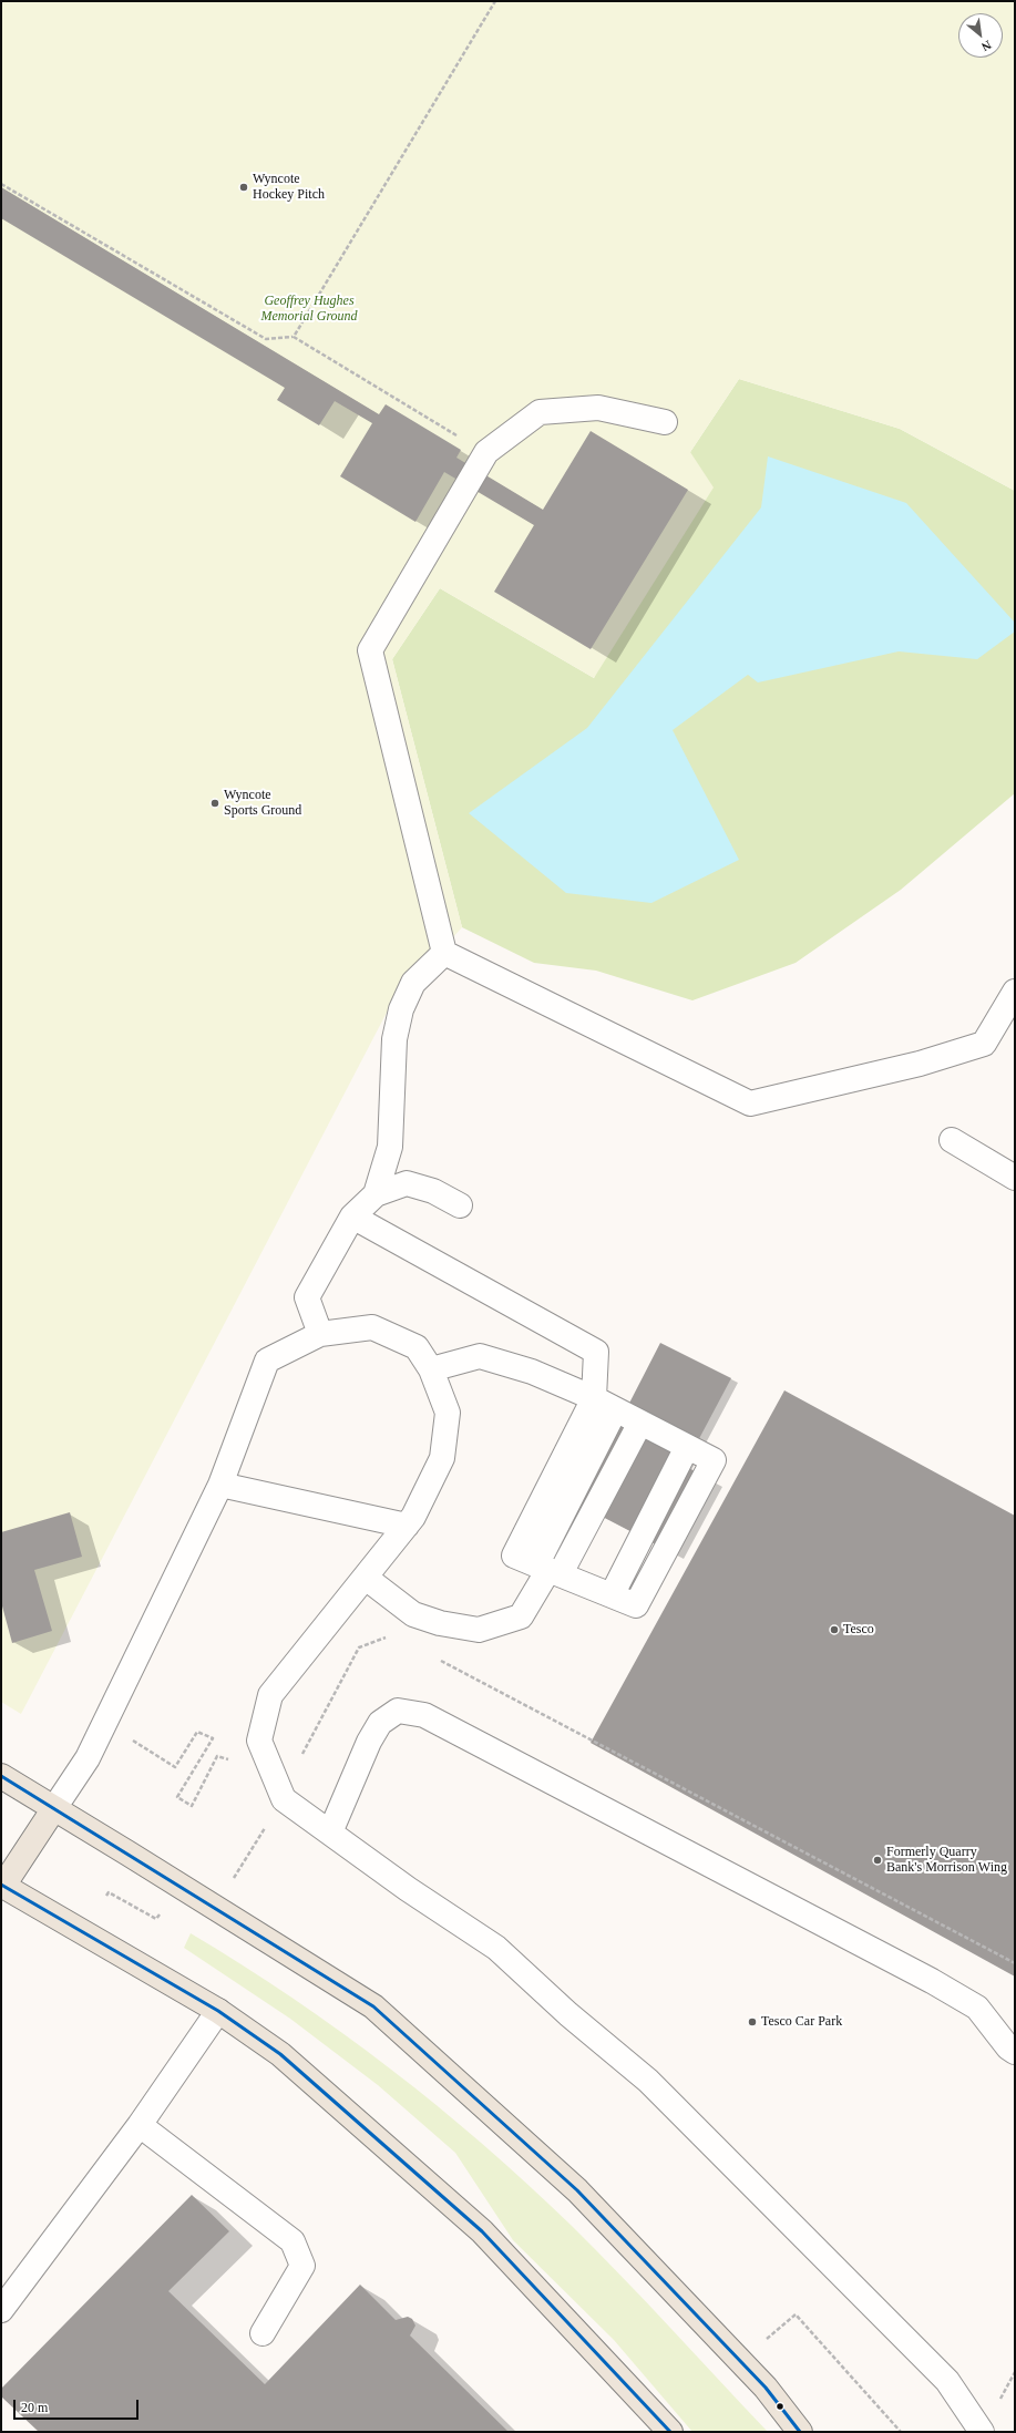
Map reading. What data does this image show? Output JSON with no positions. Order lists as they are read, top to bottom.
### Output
{
  "parks": ["Geoffrey Hughes Memorial Ground"],
  "places": [
    "Wyncote Hockey Pitch",
    "Wyncote Sports Ground",
    "Tesco",
    "Formerly Quarry Bank's Morrison Wing",
    "Tesco Car Park"
  ],
  "scale_bar": "20 m",
  "north": "bottom right"
}
